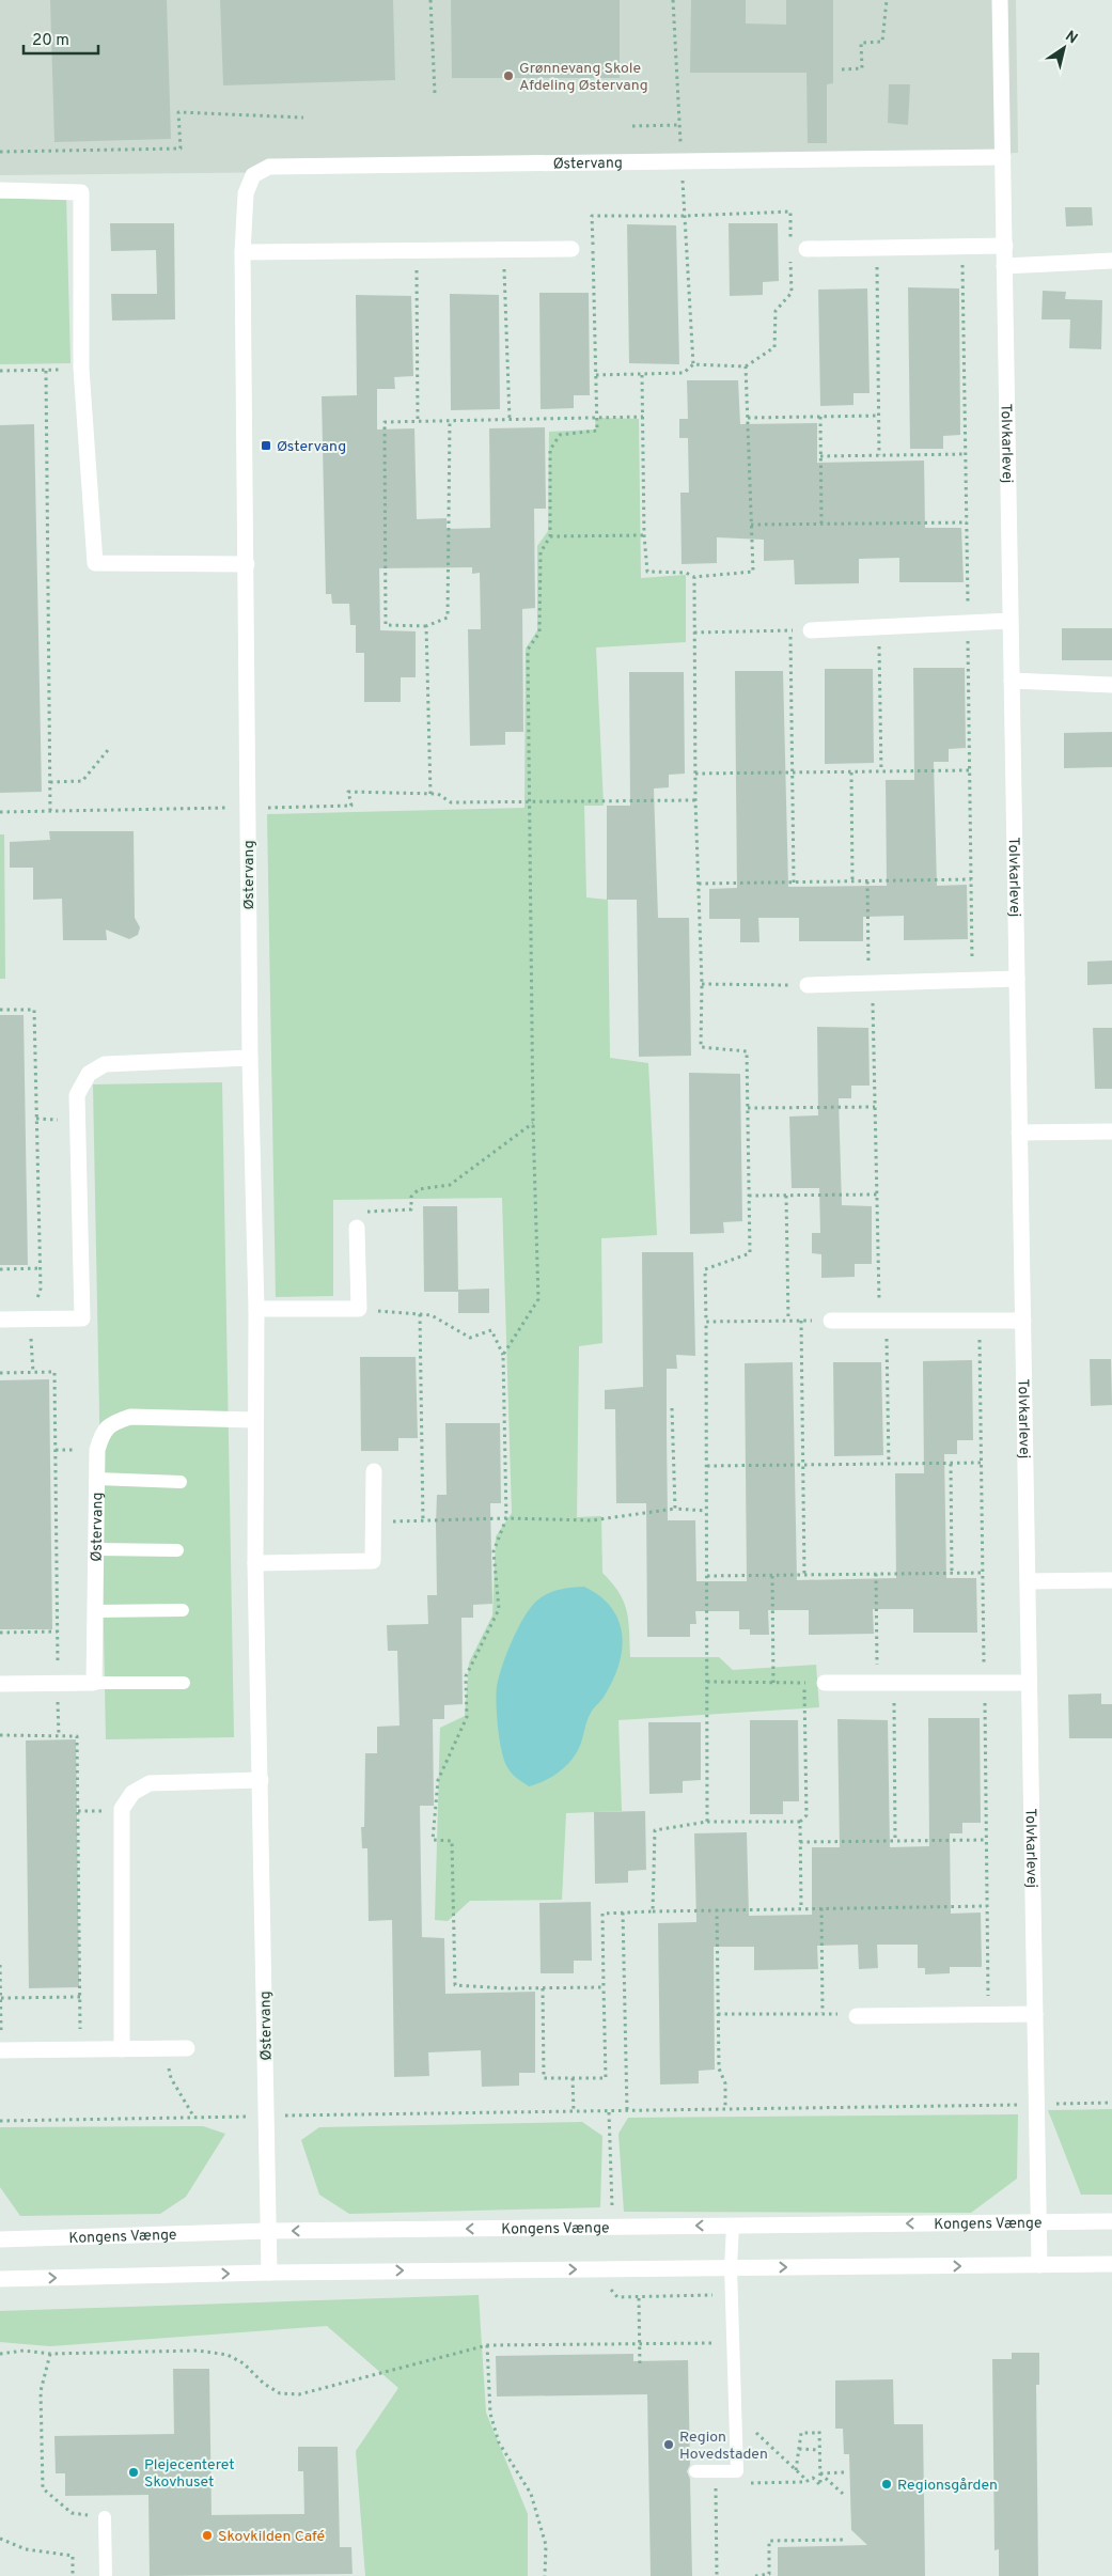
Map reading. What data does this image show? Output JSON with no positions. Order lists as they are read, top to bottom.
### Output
{
  "streets": {
    "street": ["Østervang", "Tolvkarlevej", "Kongens Vænge"]
  },
  "crossings": [
    ["Østervang", "Tolvkarlevej"],
    ["Østervang", "Kongens Vænge"],
    ["Tolvkarlevej", "Kongens Vænge"]
  ],
  "places": {
    "other": [
      "Grønnevang Skole Afdeling Østervang",
      "Region Hovedstaden",
      "Plejecenteret Skovhuset",
      "Regionsgården",
      "Skovkilden Café"
    ],
    "transit": ["Østervang"]
  },
  "scale_bar": "20 m",
  "north": "top right"
}
